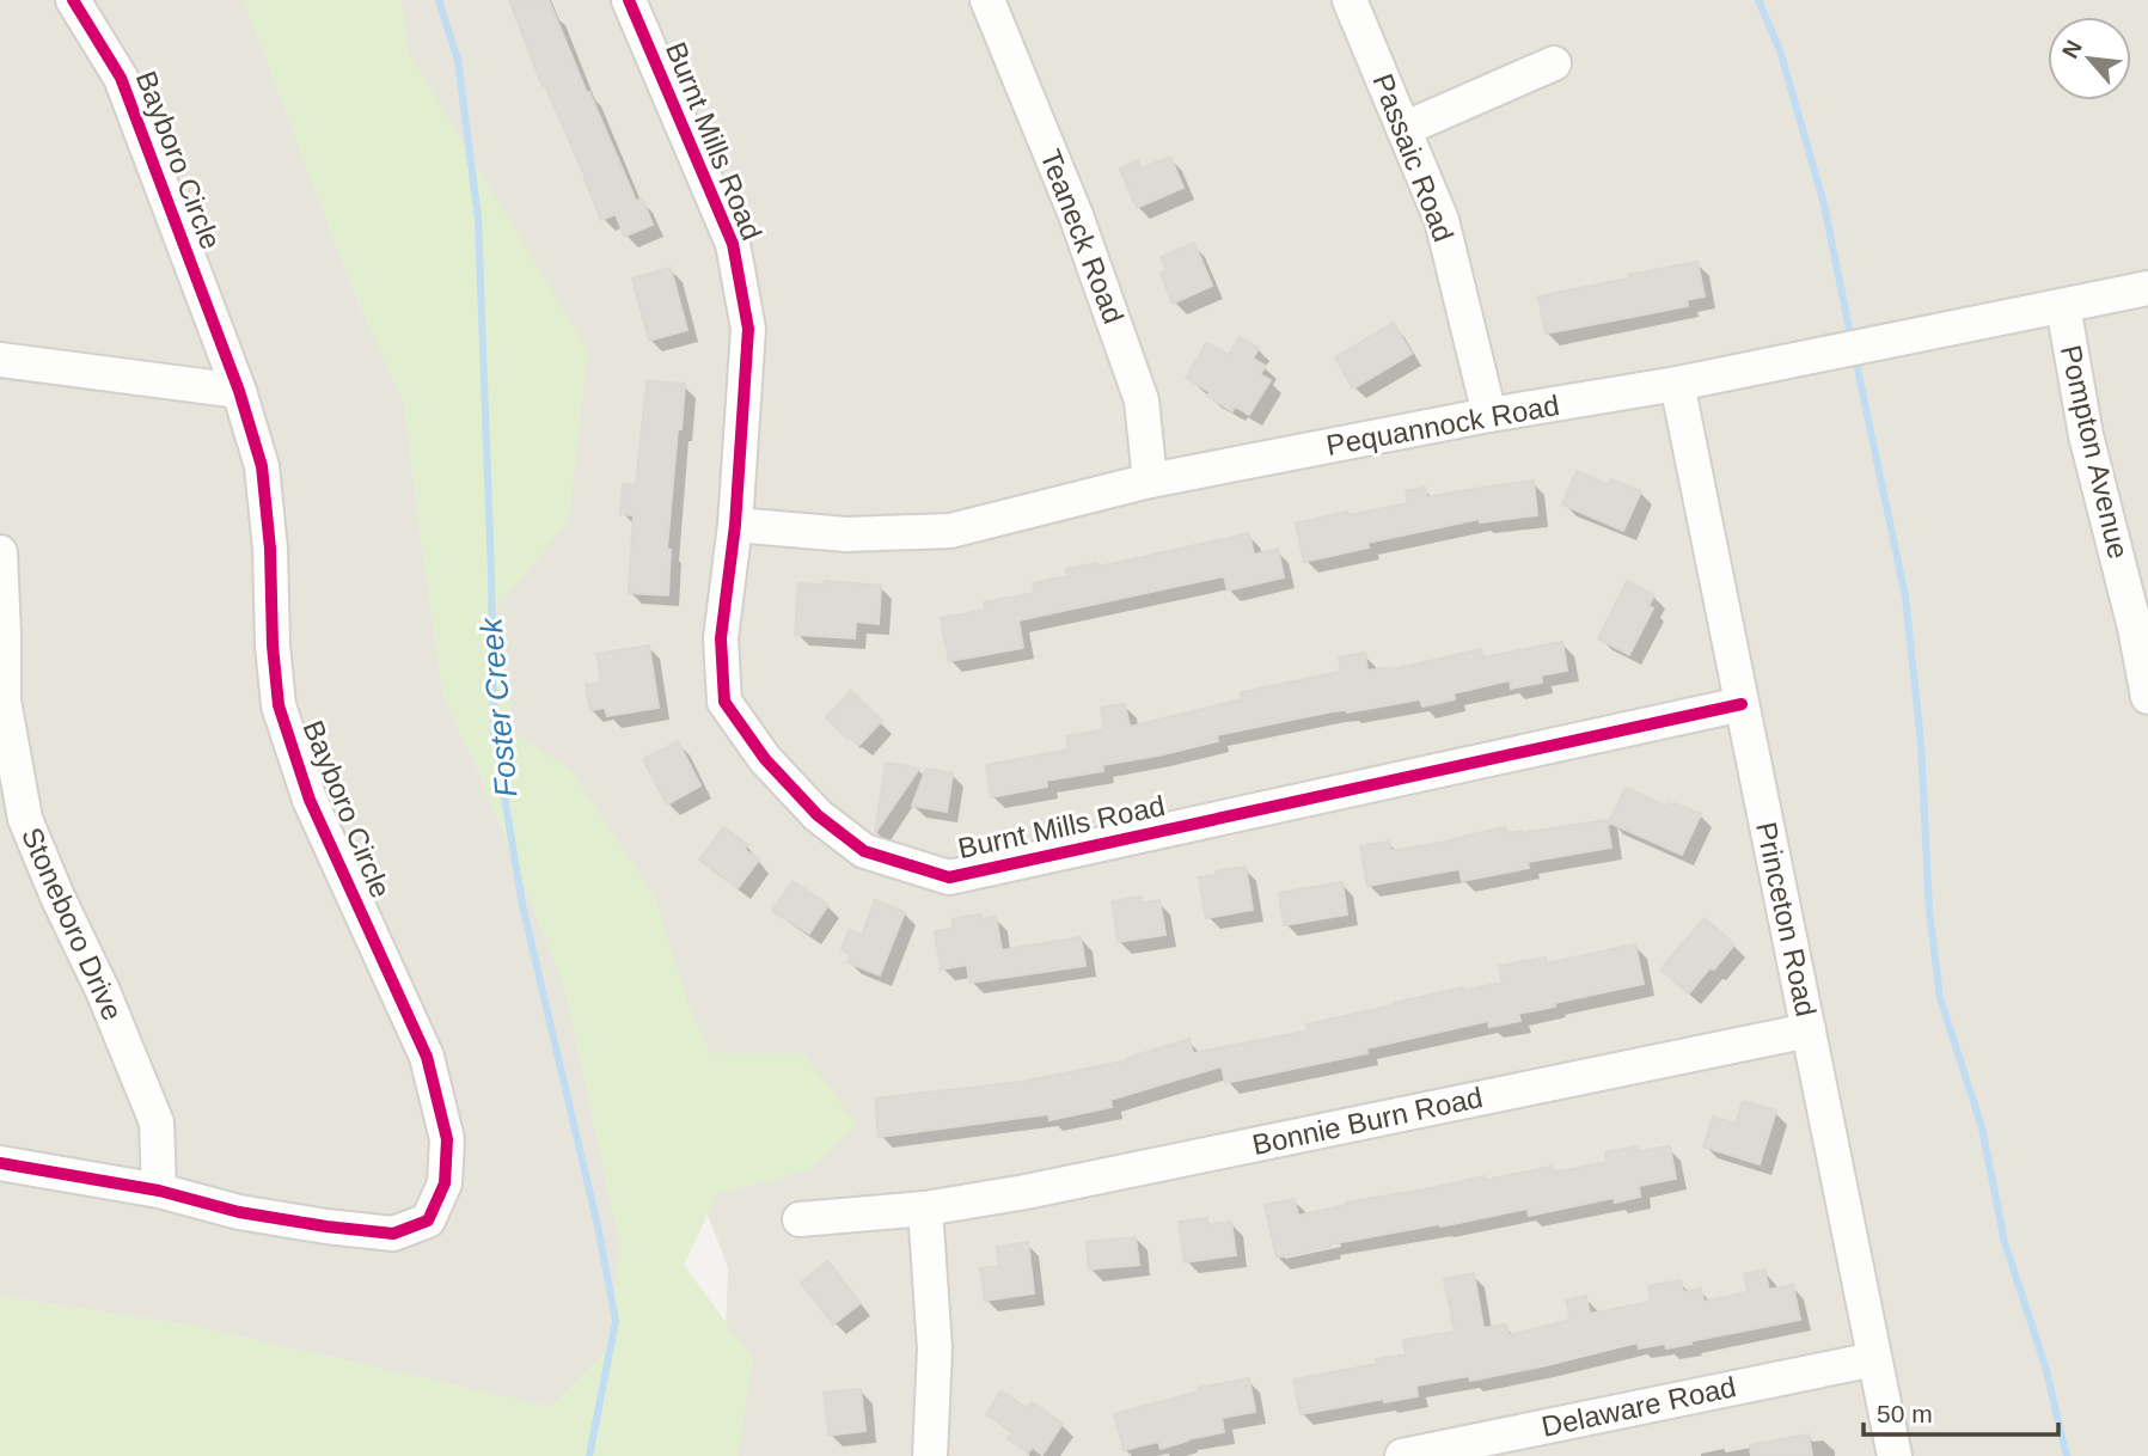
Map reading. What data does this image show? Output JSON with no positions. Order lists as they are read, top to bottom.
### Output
{
  "streets": {
    "street": [
      "Burnt Mills Road",
      "Passaic Road",
      "Bayboro Circle",
      "Teaneck Road",
      "Pequannock Road",
      "Pompton Avenue",
      "Princeton Road",
      "Stoneboro Drive",
      "Bonnie Burn Road",
      "Delaware Road"
    ]
  },
  "crossings": [
    ["Burnt Mills Road", "Pequannock Road"],
    ["Burnt Mills Road", "Princeton Road"],
    ["Passaic Road", "Pequannock Road"],
    ["Bayboro Circle", "Stoneboro Drive"],
    ["Teaneck Road", "Pequannock Road"],
    ["Pequannock Road", "Pompton Avenue"],
    ["Pequannock Road", "Princeton Road"],
    ["Princeton Road", "Bonnie Burn Road"],
    ["Princeton Road", "Delaware Road"]
  ],
  "water": ["Foster Creek"],
  "scale_bar": "50 m",
  "north": "top left"
}
